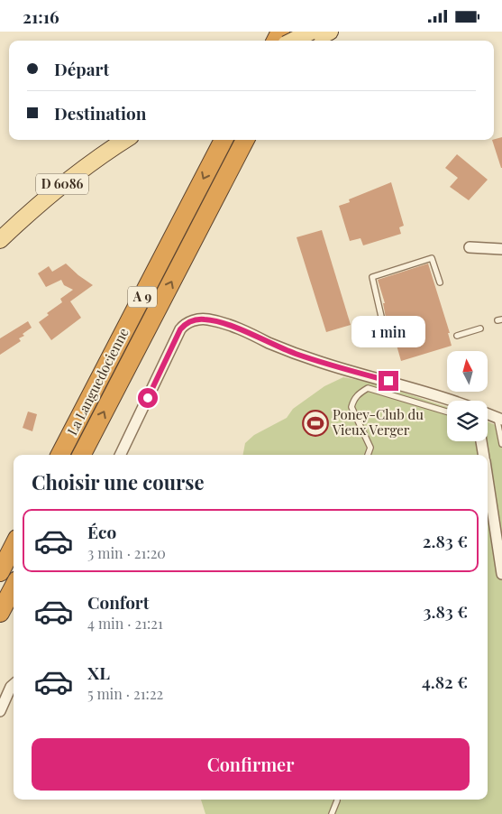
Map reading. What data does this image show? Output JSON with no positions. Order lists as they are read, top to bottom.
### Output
{
  "streets": {
    "highway": ["A 9", "La Languedocienne"],
    "main road": ["D 6086"]
  },
  "places": {
    "sports": ["Poney-Club du Vieux Verger"]
  },
  "north": "top",
  "page": {
    "status": "21:16",
    "banner": ["Départ", "Destination"],
    "bubble": "1 min",
    "heading": "Choisir une course",
    "list": [
      {
        "name": "Éco",
        "note": "3 min · 21:20",
        "value": "2.83 €"
      },
      {
        "name": "Confort",
        "note": "4 min · 21:21",
        "value": "3.83 €"
      },
      {
        "name": "XL",
        "note": "5 min · 21:22",
        "value": "4.82 €"
      }
    ],
    "buttons": "Confirmer"
  }
}
